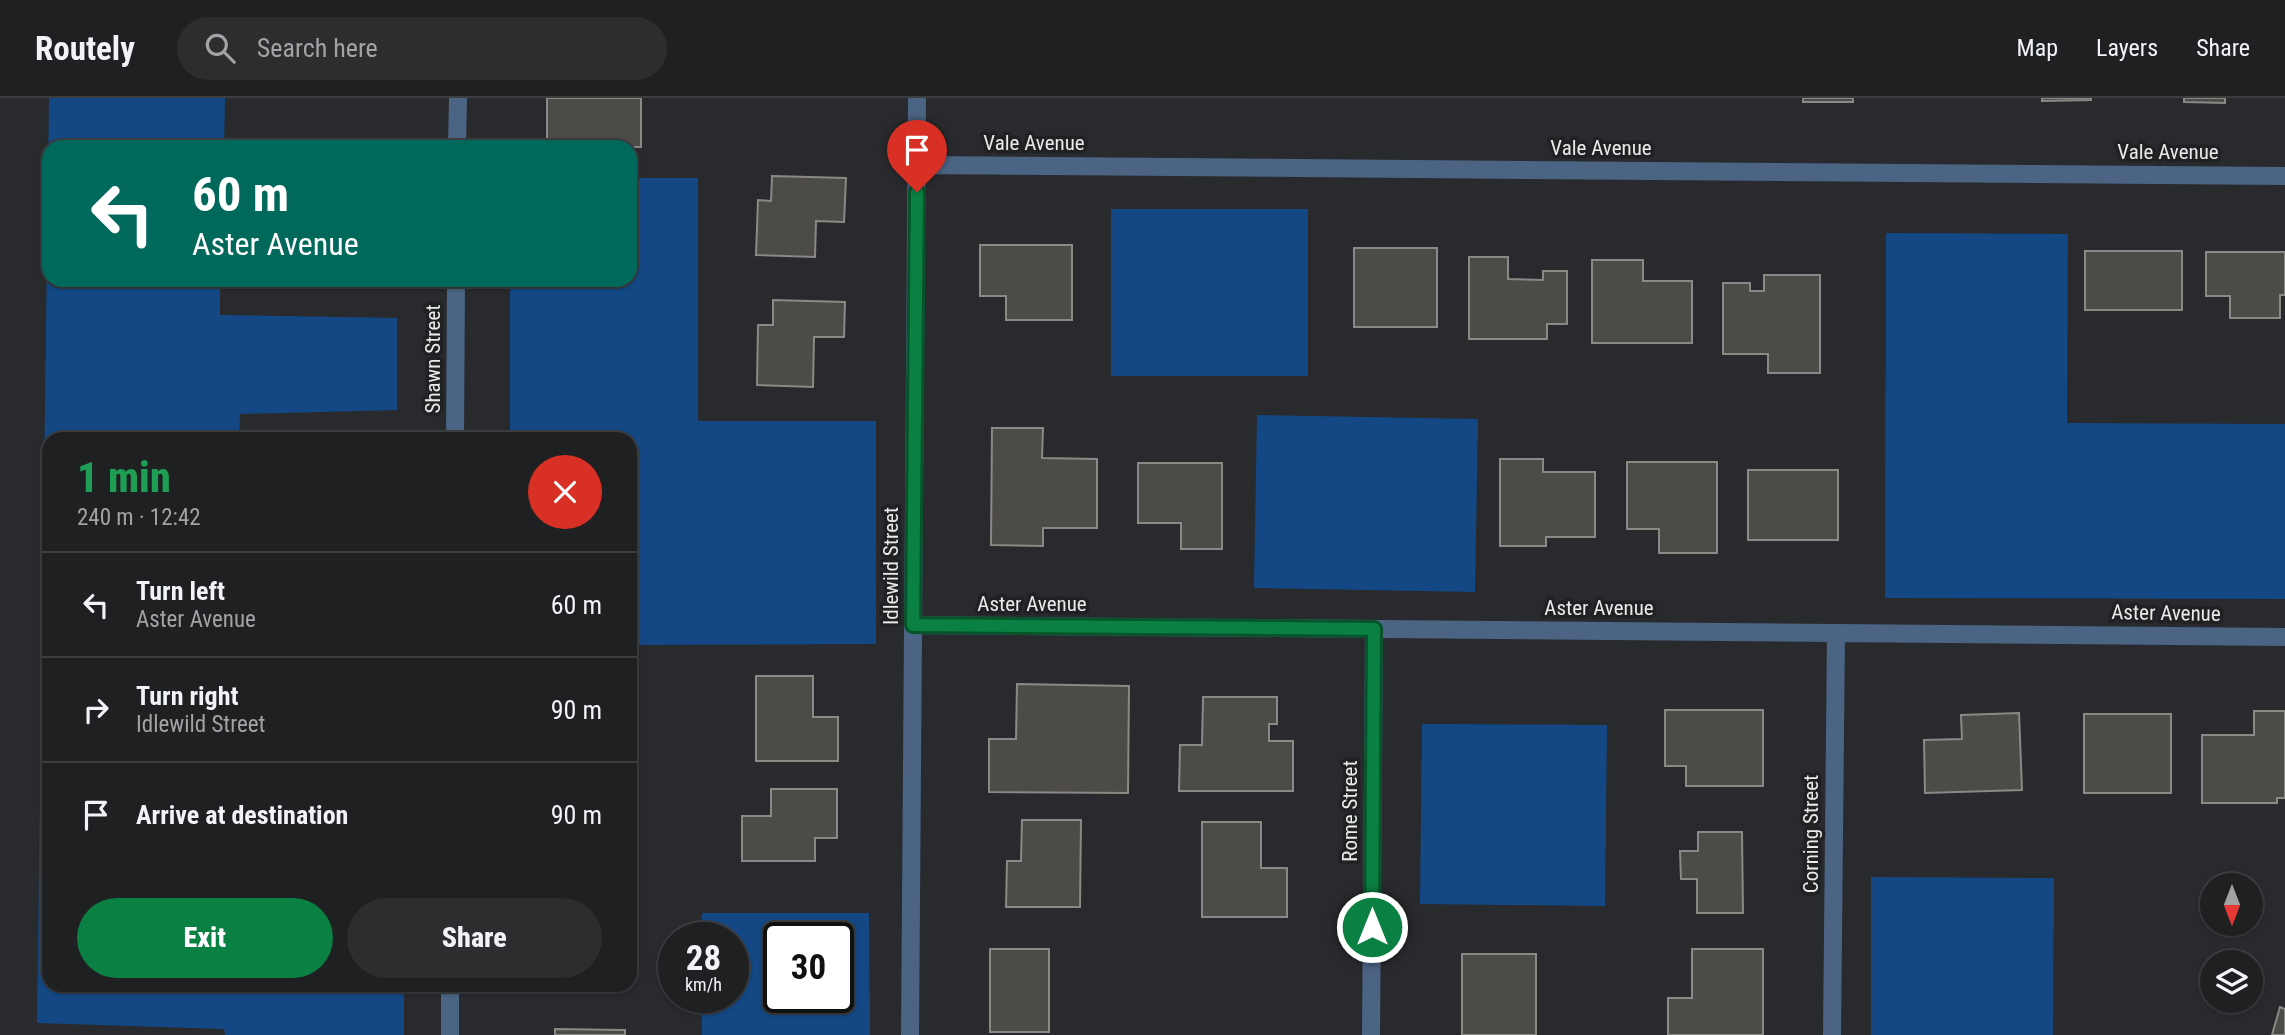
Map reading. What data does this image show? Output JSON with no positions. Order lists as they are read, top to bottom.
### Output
{
  "streets": {
    "street": [
      "Vale Avenue",
      "Shawn Street",
      "Idlewild Street",
      "Aster Avenue",
      "Rome Street",
      "Corning Street"
    ]
  },
  "crossings": [
    ["Vale Avenue", "Idlewild Street"],
    ["Idlewild Street", "Aster Avenue"],
    ["Aster Avenue", "Rome Street"],
    ["Aster Avenue", "Corning Street"]
  ],
  "north": "bottom",
  "page": {
    "header": "Routely",
    "search": "Search here",
    "nav": ["Map", "Layers", "Share"],
    "turn": ["60 m", "Aster Avenue"],
    "heading": ["1 min", "240 m · 12:42"],
    "list": [
      {
        "name": "Turn left",
        "note": "Aster Avenue",
        "value": "60 m"
      },
      {
        "name": "Turn right",
        "note": "Idlewild Street",
        "value": "90 m"
      },
      {
        "name": "Arrive at destination",
        "value": "90 m"
      }
    ],
    "buttons": ["Exit", "Share"],
    "speed": "28 km/h",
    "limit": "30"
  }
}
